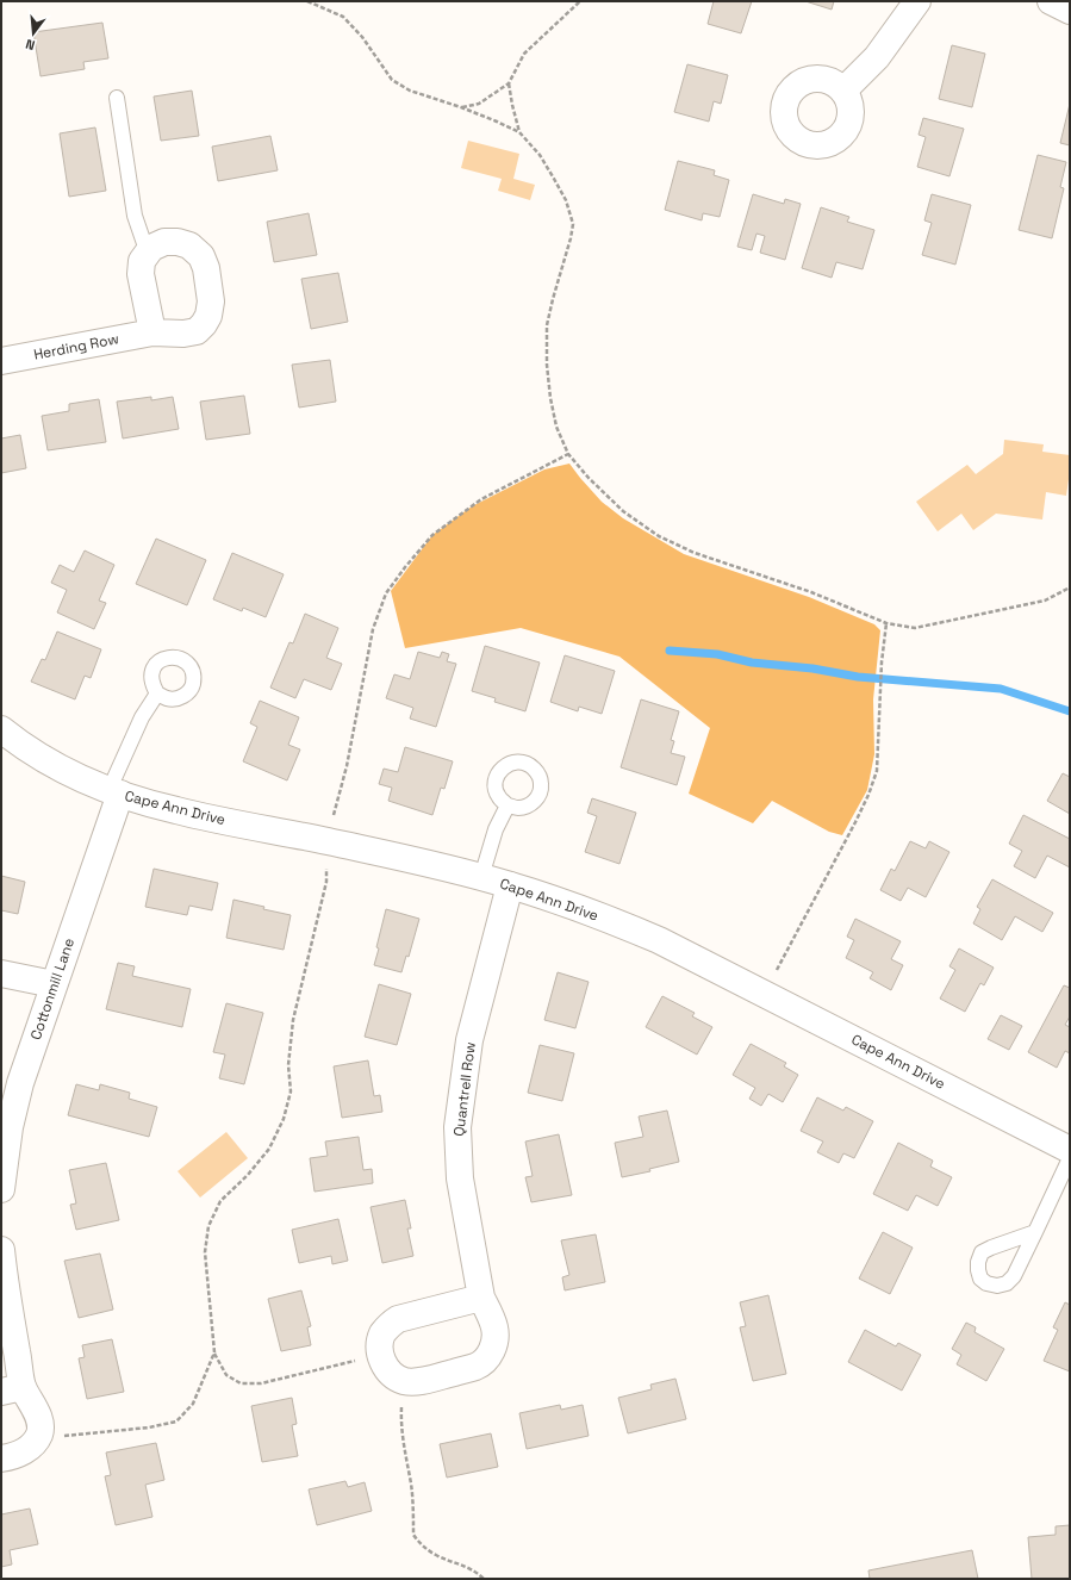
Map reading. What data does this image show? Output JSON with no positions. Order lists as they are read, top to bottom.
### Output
{
  "streets": {
    "street": [
      "Herding Row",
      "Cape Ann Drive",
      "Cottonmill Lane",
      "Quantrell Row"
    ]
  },
  "crossings": [
    ["Cape Ann Drive", "Cottonmill Lane"],
    ["Cape Ann Drive", "Quantrell Row"]
  ],
  "north": "bottom"
}
